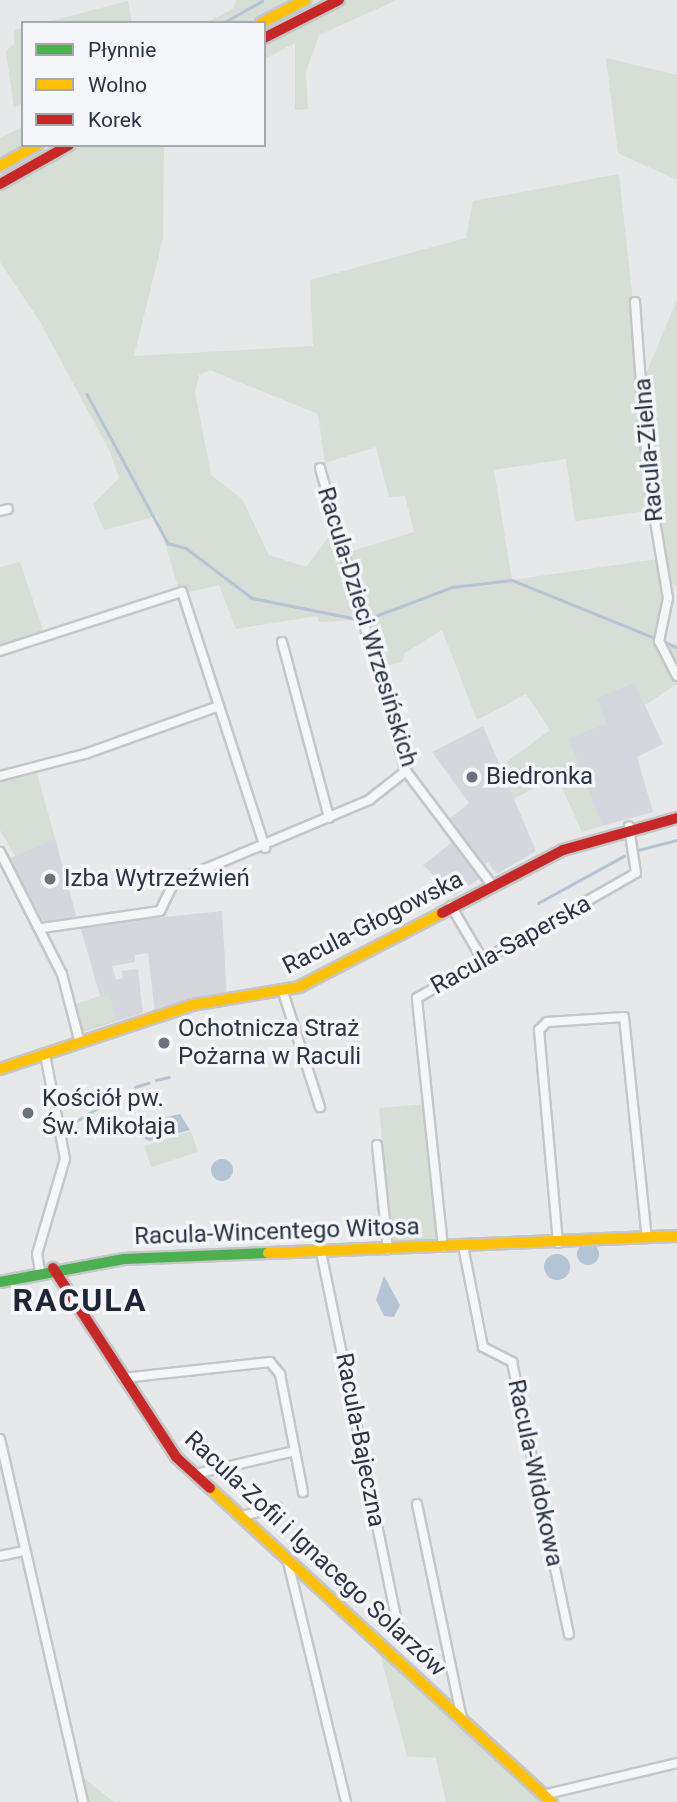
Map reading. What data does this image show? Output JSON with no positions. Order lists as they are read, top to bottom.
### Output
{
  "streets": {
    "main road": ["Racula-Głogowska", "Racula-Wincentego Witosa", "Racula-Zofii i Ignacego Solarzów"],
    "street": [
      "Racula-Zielna",
      "Racula-Dzieci Wrzesińskich",
      "Racula-Saperska",
      "Racula-Bajeczna",
      "Racula-Widokowa"
    ]
  },
  "crossings": [
    ["Racula-Dzieci Wrzesińskich", "Racula-Głogowska"],
    ["Racula-Głogowska", "Racula-Saperska"],
    ["Racula-Saperska", "Racula-Wincentego Witosa"],
    ["Racula-Wincentego Witosa", "Racula-Bajeczna"],
    ["Racula-Wincentego Witosa", "Racula-Widokowa"],
    ["Racula-Wincentego Witosa", "Racula-Zofii i Ignacego Solarzów"]
  ],
  "districts": ["RACULA"],
  "places": [
    "Biedronka",
    "Izba Wytrzeźwień",
    "Ochotnicza Straż Pożarna w Raculi",
    "Kościół pw. Św. Mikołaja"
  ],
  "legend": ["Płynnie", "Wolno", "Korek"]
}
